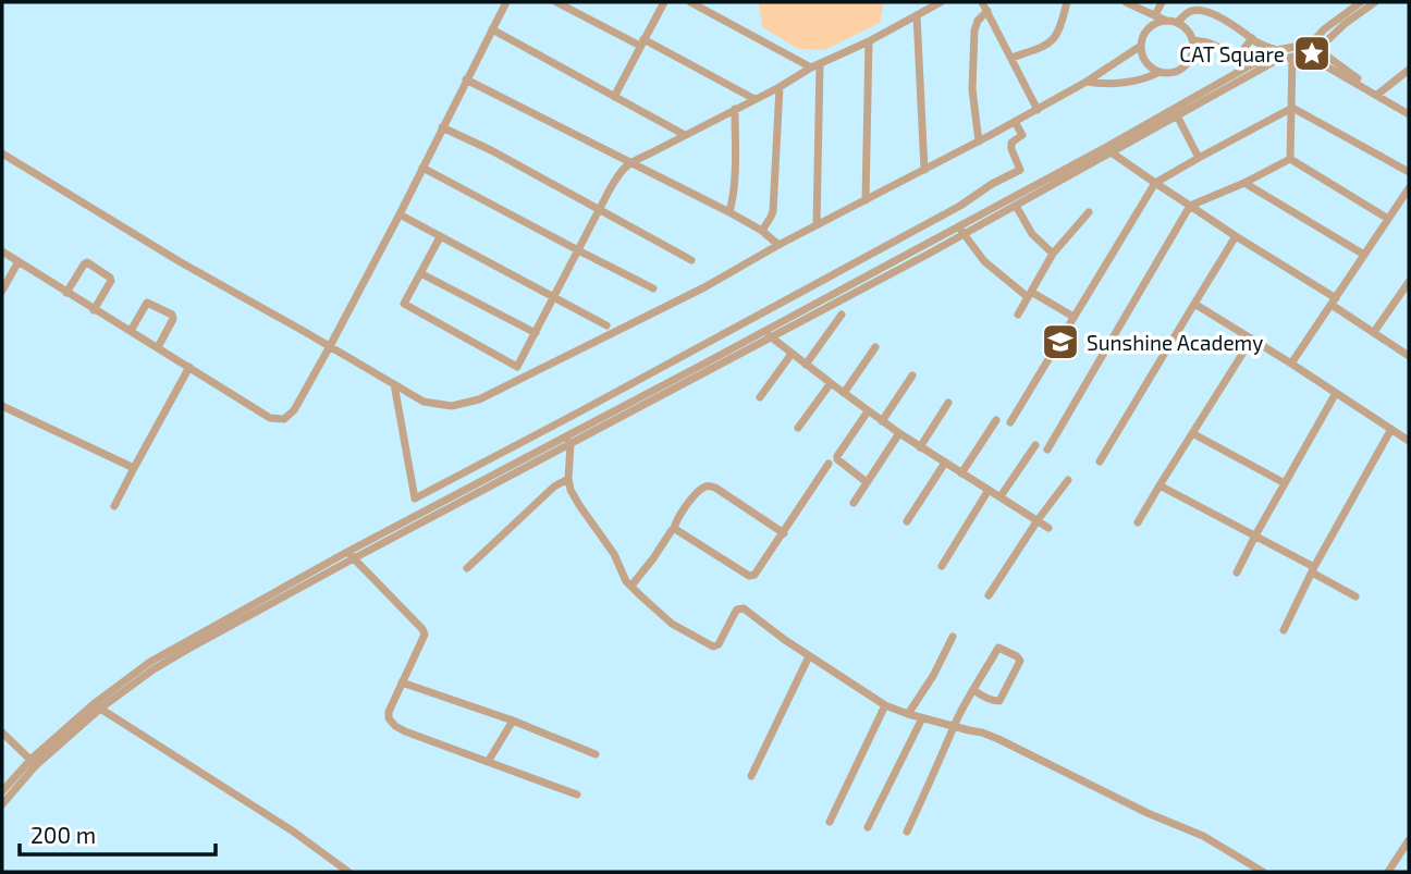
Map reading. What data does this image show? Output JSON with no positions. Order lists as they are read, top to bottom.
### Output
{
  "places": {
    "place": ["CAT Square"],
    "school or university": ["Sunshine Academy"]
  },
  "scale_bar": "200 m"
}
